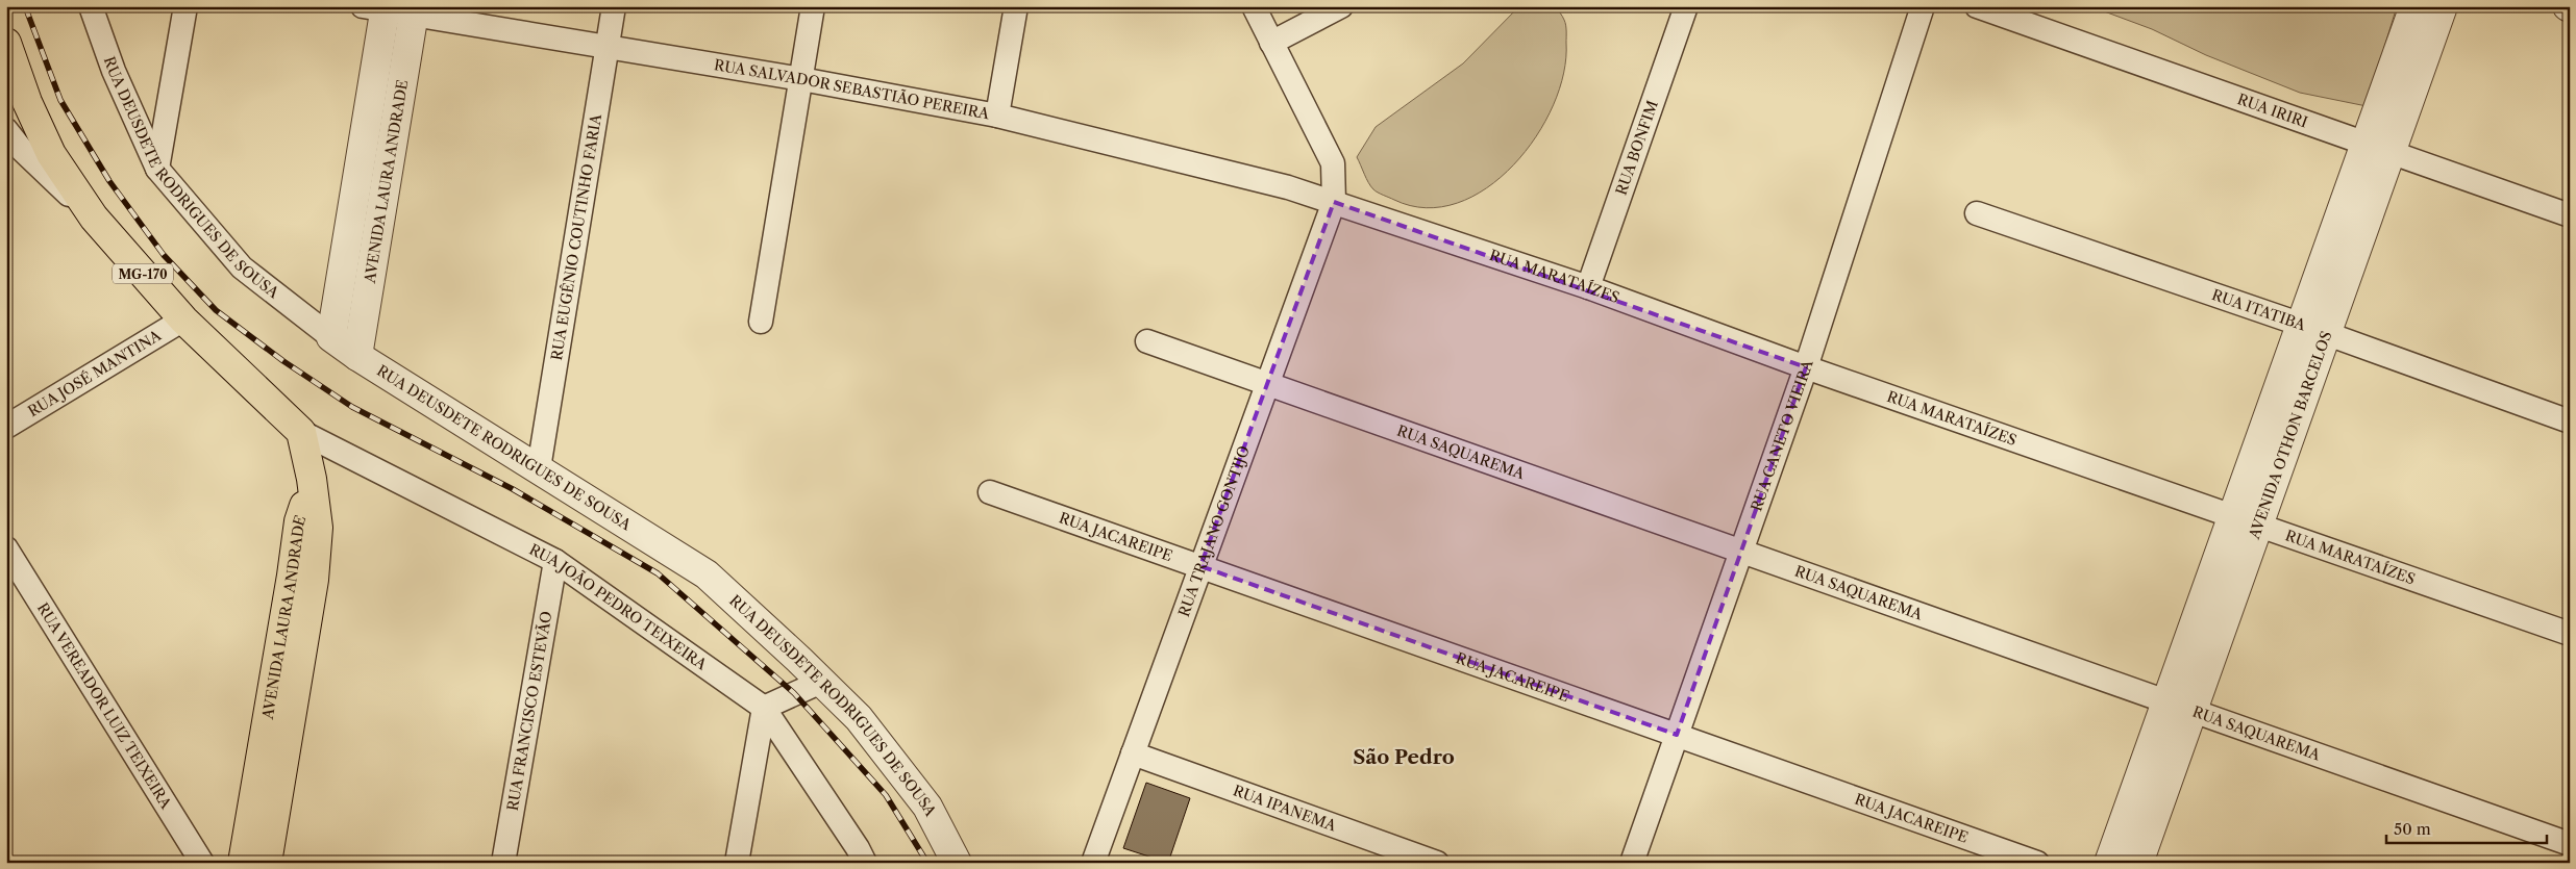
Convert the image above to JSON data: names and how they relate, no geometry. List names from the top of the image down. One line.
{"streets":{"main road":["AVENIDA LAURA ANDRADE","MG-170"],"street":["RUA SALVADOR SEBASTIÃO PEREIRA","RUA IRIRI","RUA BONFIM","RUA DEUSDETE RODRIGUES DE SOUSA","RUA EUGÊNIO COUTINHO FARIA","RUA MARATAÍZES","RUA ITATIBA","RUA JOSÉ MANTINA","AVENIDA OTHON BARCELOS","RUA CANETO VIEIRA","RUA SAQUAREMA","RUA TRAJANO GONTIJO","RUA JACAREIPE","RUA JOÃO PEDRO TEIXEIRA","RUA VEREADOR LUIZ TEIXEIRA","RUA FRANCISCO ESTEVÃO","RUA IPANEMA"]},"crossings":[["RUA SALVADOR SEBASTIÃO PEREIRA","AVENIDA LAURA ANDRADE"],["RUA SALVADOR SEBASTIÃO PEREIRA","RUA EUGÊNIO COUTINHO FARIA"],["RUA SALVADOR SEBASTIÃO PEREIRA","RUA MARATAÍZES"],["RUA SALVADOR SEBASTIÃO PEREIRA","RUA TRAJANO GONTIJO"],["RUA IRIRI","AVENIDA OTHON BARCELOS"],["RUA BONFIM","RUA MARATAÍZES"],["RUA DEUSDETE RODRIGUES DE SOUSA","AVENIDA LAURA ANDRADE"],["RUA DEUSDETE RODRIGUES DE SOUSA","RUA EUGÊNIO COUTINHO FARIA"],["MG-170","RUA JOSÉ MANTINA"],["MG-170","RUA JOÃO PEDRO TEIXEIRA"],["RUA MARATAÍZES","AVENIDA OTHON BARCELOS"],["RUA MARATAÍZES","RUA CANETO VIEIRA"],["RUA MARATAÍZES","RUA TRAJANO GONTIJO"],["RUA ITATIBA","AVENIDA OTHON BARCELOS"],["AVENIDA OTHON BARCELOS","RUA SAQUAREMA"],["RUA CANETO VIEIRA","RUA SAQUAREMA"],["RUA CANETO VIEIRA","RUA JACAREIPE"],["RUA SAQUAREMA","RUA TRAJANO GONTIJO"],["RUA TRAJANO GONTIJO","RUA JACAREIPE"],["RUA TRAJANO GONTIJO","RUA IPANEMA"],["RUA JOÃO PEDRO TEIXEIRA","RUA FRANCISCO ESTEVÃO"]],"districts":["São Pedro"],"scale_bar":"50 m"}
